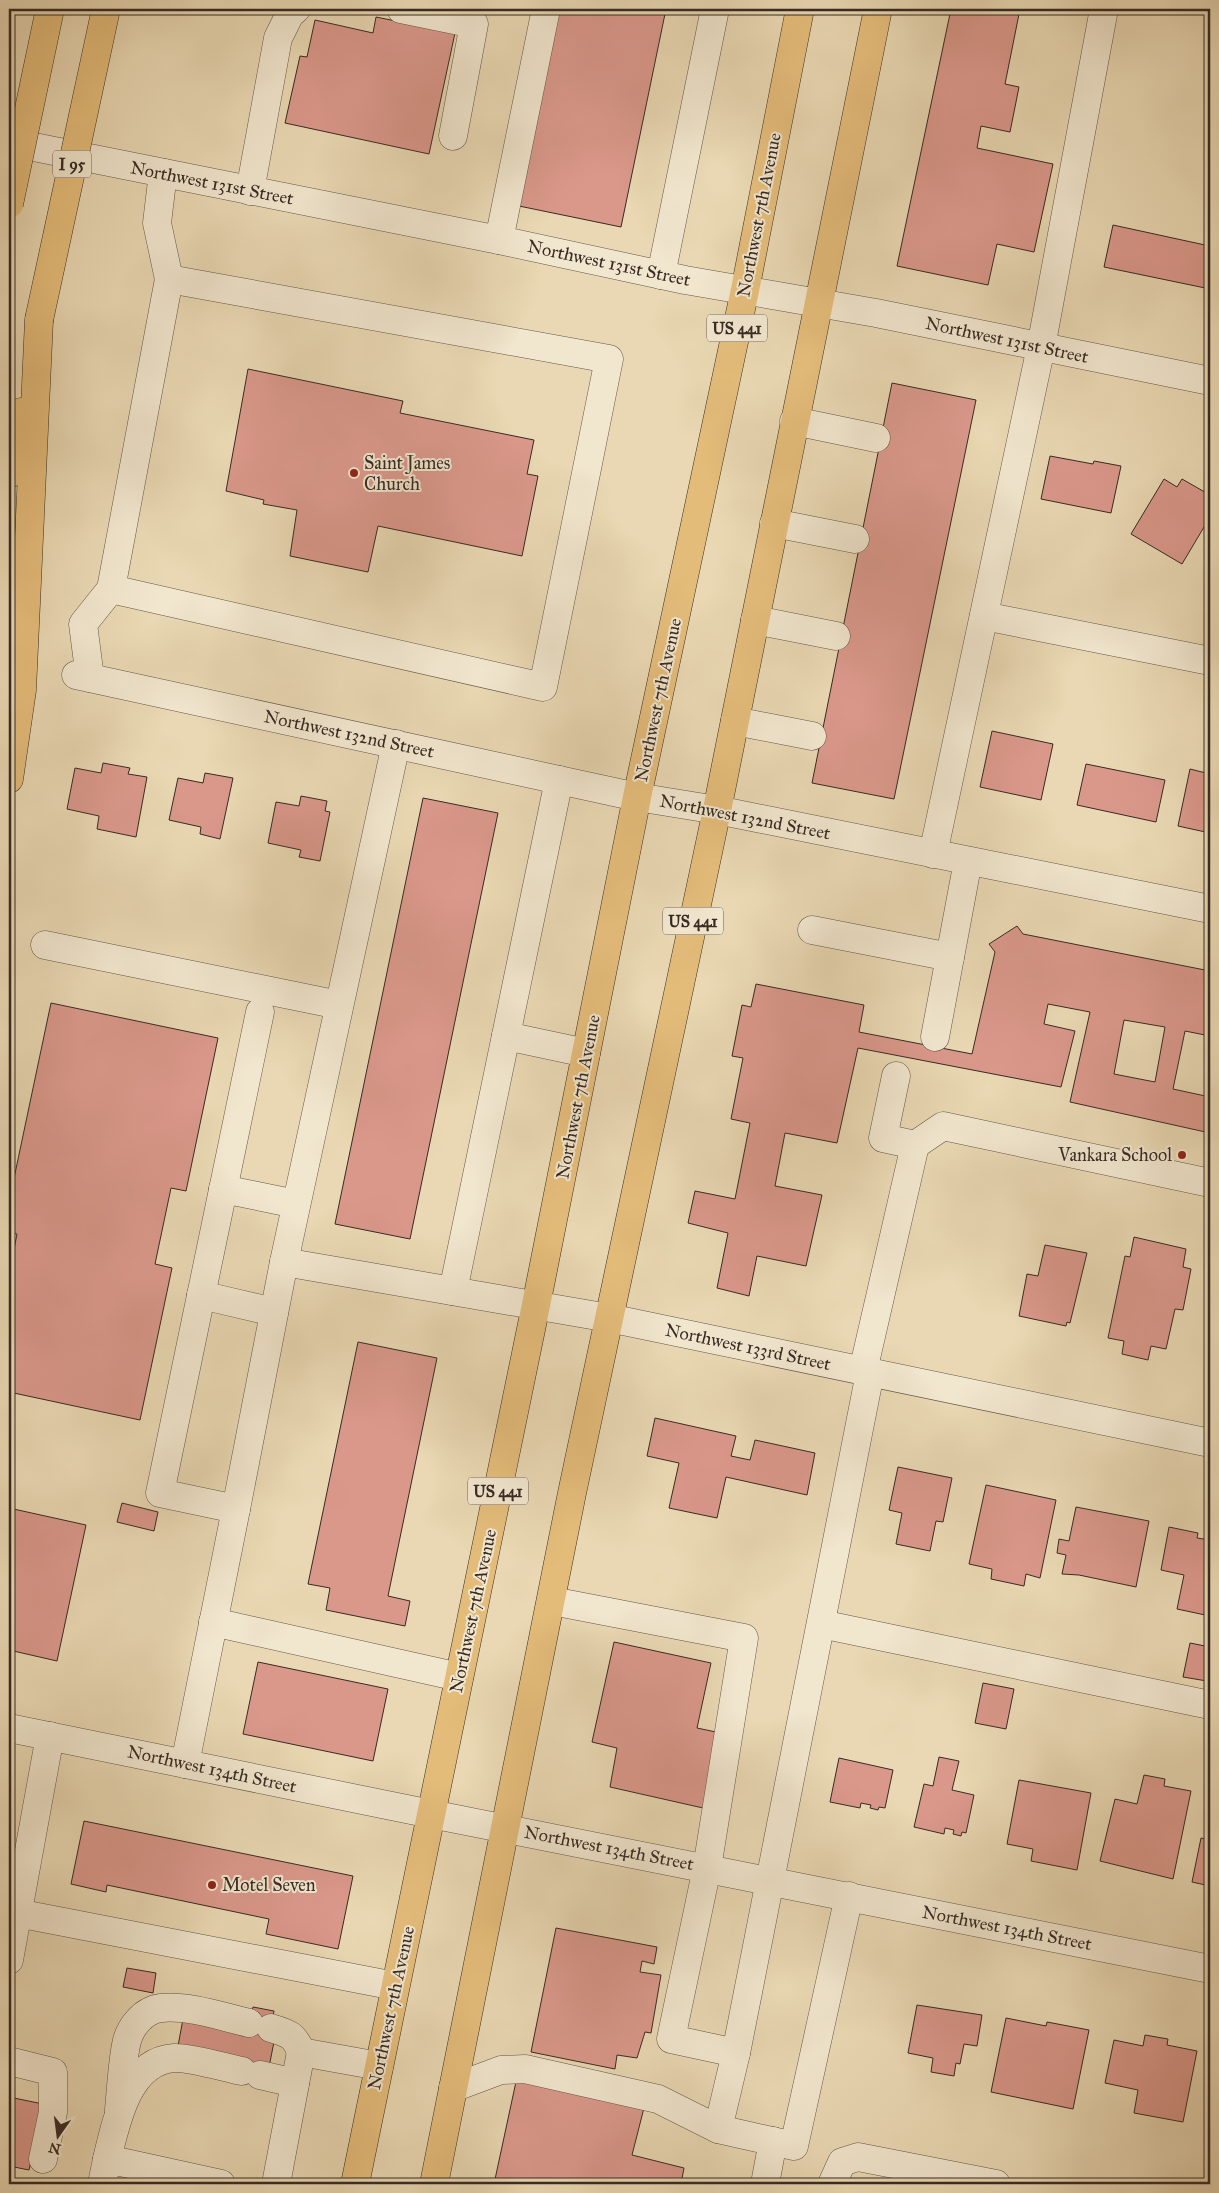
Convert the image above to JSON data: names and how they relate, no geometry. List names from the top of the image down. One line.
{"streets":{"main road":["I 95","Northwest 7th Avenue","US 441"],"street":["Northwest 131st Street","Northwest 132nd Street","Northwest 133rd Street","Northwest 134th Street"]},"crossings":[["Northwest 131st Street","Northwest 7th Avenue"],["Northwest 131st Street","US 441"],["Northwest 7th Avenue","Northwest 132nd Street"],["Northwest 7th Avenue","Northwest 133rd Street"],["Northwest 7th Avenue","Northwest 134th Street"],["US 441","Northwest 132nd Street"],["US 441","Northwest 133rd Street"],["US 441","Northwest 134th Street"]],"places":["Saint James Church","Vankara School","Motel Seven"],"north":"bottom"}
